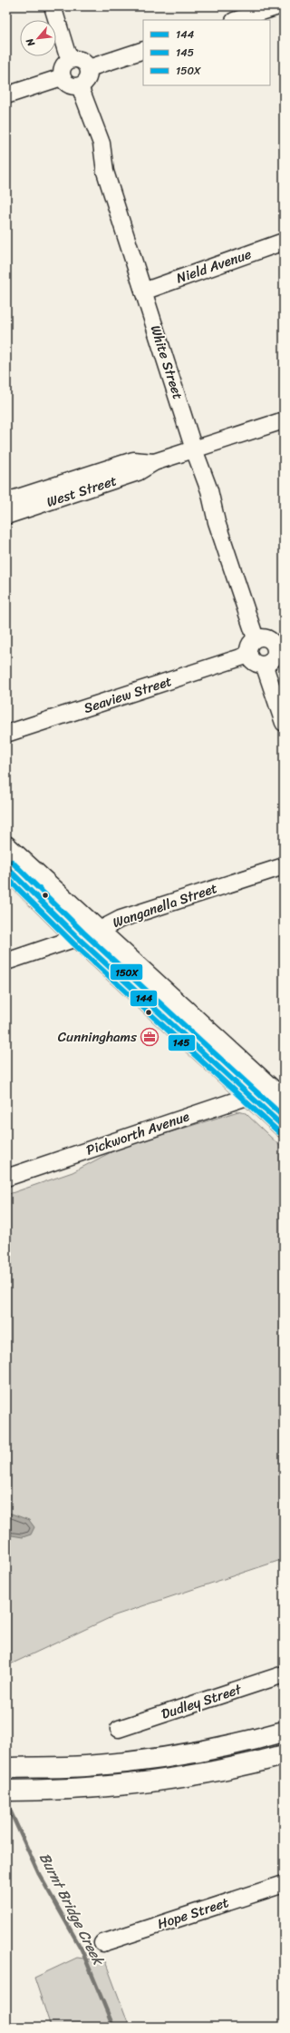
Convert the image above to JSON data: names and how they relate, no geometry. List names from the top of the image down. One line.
{"streets":{"street":["Nield Avenue","White Street","West Street","Seaview Street","Wanganella Street","Pickworth Avenue","Dudley Street","Hope Street"]},"crossings":[["Nield Avenue","White Street"],["White Street","West Street"],["White Street","Seaview Street"]],"water":["Burnt Bridge Creek"],"places":{"office":["Cunninghams"]},"lines":["transit line 150X","transit line 144","transit line 145"],"legend":["144","145","150X"],"north":"bottom left"}
